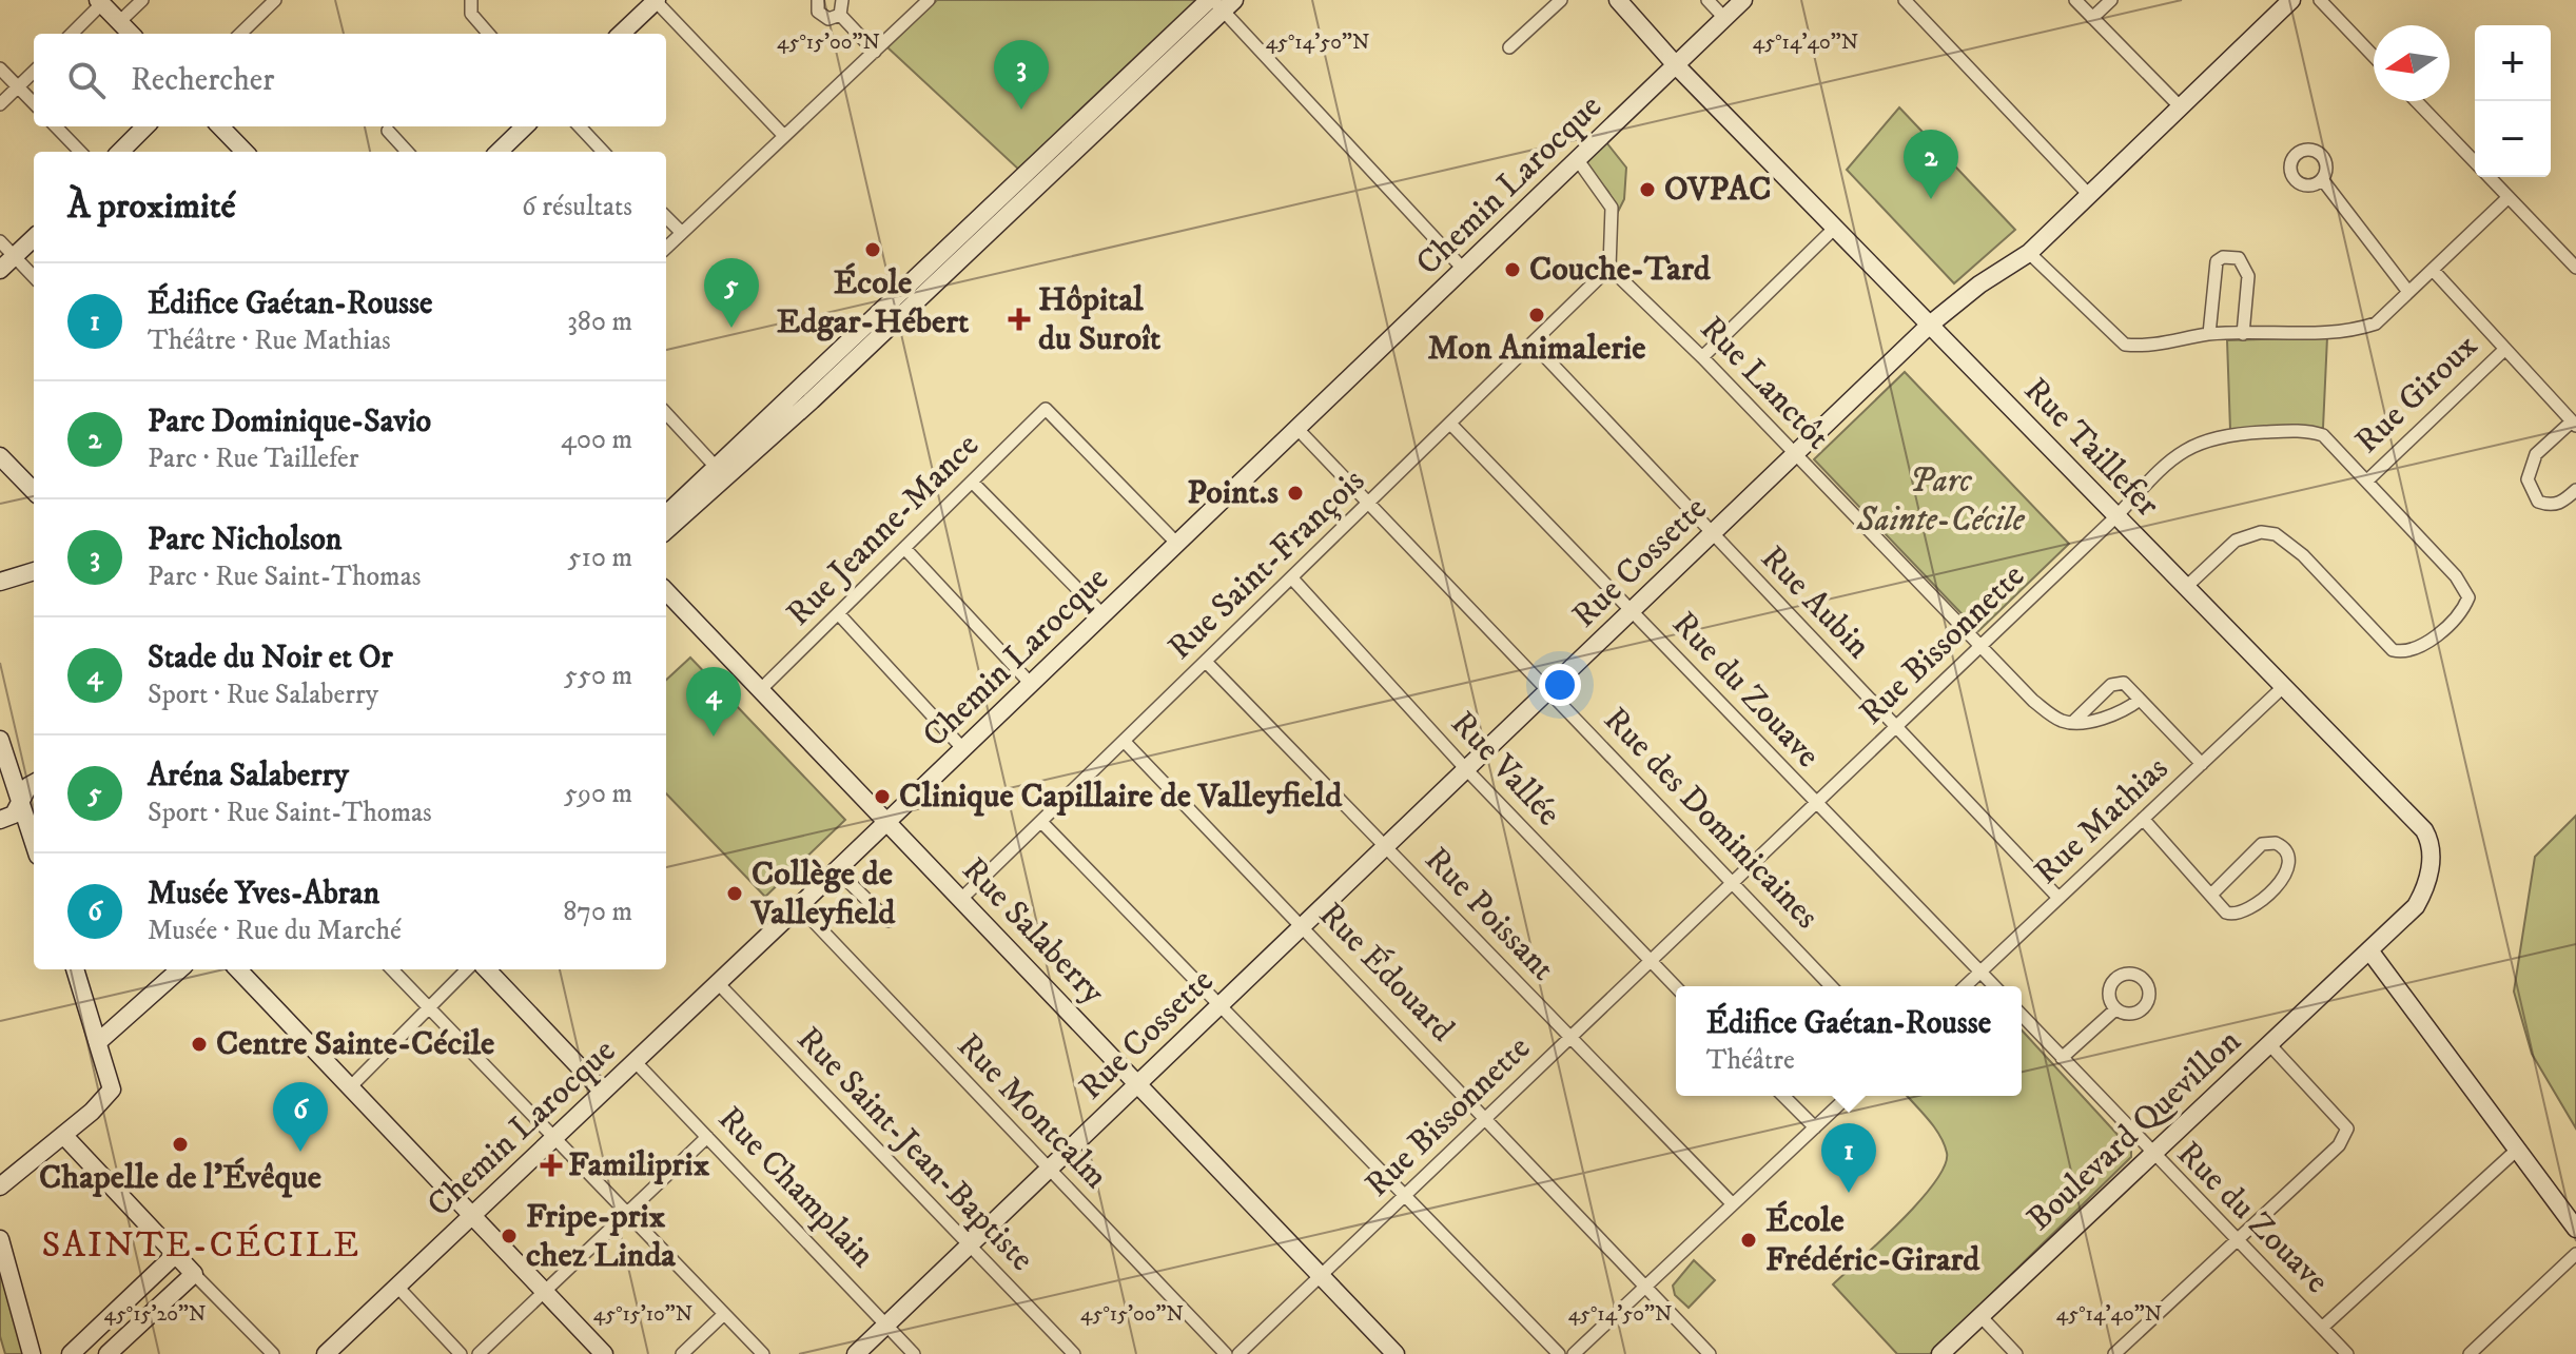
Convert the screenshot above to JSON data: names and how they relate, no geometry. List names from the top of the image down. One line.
{"streets":{"street":["Chemin Larocque","Rue Lanctôt","Rue Giroux","Rue Taillefer","Rue Jeanne-Mance","Rue Cossette","Rue Saint-François","Rue Aubin","Rue Bissonnette","Rue du Zouave","Rue Vallée","Rue des Dominicaines","Rue Mathias","Rue Poissant","Rue Salaberry","Rue Édouard","Rue Montcalm","Boulevard Quevillon","Rue Saint-Jean-Baptiste","Rue Champlain"]},"crossings":[["Chemin Larocque","Rue Taillefer"],["Chemin Larocque","Rue Jeanne-Mance"],["Chemin Larocque","Rue des Dominicaines"],["Chemin Larocque","Rue Salaberry"],["Chemin Larocque","Rue Montcalm"],["Chemin Larocque","Rue Saint-Jean-Baptiste"],["Chemin Larocque","Rue Champlain"],["Rue Lanctôt","Rue Cossette"],["Rue Lanctôt","Rue Saint-François"],["Rue Lanctôt","Rue Bissonnette"],["Rue Giroux","Rue Bissonnette"],["Rue Taillefer","Rue Cossette"],["Rue Taillefer","Rue Bissonnette"],["Rue Taillefer","Rue Mathias"],["Rue Taillefer","Boulevard Quevillon"],["Rue Jeanne-Mance","Rue Salaberry"],["Rue Cossette","Rue Aubin"],["Rue Cossette","Rue du Zouave"],["Rue Cossette","Rue Vallée"],["Rue Cossette","Rue des Dominicaines"],["Rue Cossette","Rue Poissant"],["Rue Cossette","Rue Salaberry"],["Rue Cossette","Rue Édouard"],["Rue Cossette","Rue Montcalm"],["Rue Cossette","Rue Saint-Jean-Baptiste"],["Rue Cossette","Rue Champlain"],["Rue Saint-François","Rue Aubin"],["Rue Saint-François","Rue du Zouave"],["Rue Saint-François","Rue Vallée"],["Rue Saint-François","Rue des Dominicaines"],["Rue Saint-François","Rue Poissant"],["Rue Saint-François","Rue Salaberry"],["Rue Saint-François","Rue Édouard"],["Rue Aubin","Rue Bissonnette"],["Rue Aubin","Rue Mathias"],["Rue Bissonnette","Rue du Zouave"],["Rue Bissonnette","Rue Vallée"],["Rue Bissonnette","Rue des Dominicaines"],["Rue Bissonnette","Rue Poissant"],["Rue Bissonnette","Rue Salaberry"],["Rue Bissonnette","Rue Édouard"],["Rue du Zouave","Rue Mathias"],["Rue du Zouave","Boulevard Quevillon"]],"districts":["SAINTE-CÉCILE"],"parks":["Parc Sainte-Cécile"],"places":{"other":["OVPAC","École Edgar-Hébert","Couche-Tard","Mon Animalerie","Point.s","Clinique Capillaire de Valleyfield","Collège de Valleyfield","Centre Sainte-Cécile","Chapelle de l'Évêque","Fripe-prix chez Linda","École Frédéric-Girard"],"health":["Hôpital du Suroît","Familiprix"]},"north":"left","page":{"map_buttons":["+","−"],"search":"Rechercher","pins":["3","2","5","4","6","1"],"heading":["À proximité","6 résultats"],"list":[{"mark":"1","name":"Édifice Gaétan-Rousse","note":"Théâtre · Rue Mathias","value":"380 m"},{"mark":"2","name":"Parc Dominique-Savio","note":"Parc · Rue Taillefer","value":"400 m"},{"mark":"3","name":"Parc Nicholson","note":"Parc · Rue Saint-Thomas","value":"510 m"},{"mark":"4","name":"Stade du Noir et Or","note":"Sport · Rue Salaberry","value":"550 m"},{"mark":"5","name":"Aréna Salaberry","note":"Sport · Rue Saint-Thomas","value":"590 m"},{"mark":"6","name":"Musée Yves-Abran","note":"Musée · Rue du Marché","value":"870 m"}],"popup":["Édifice Gaétan-Rousse","Théâtre"]},"coordinates":["45°15'00\"N","45°14'50\"N","45°14'40\"N","45°15'20\"N","45°15'10\"N"]}
